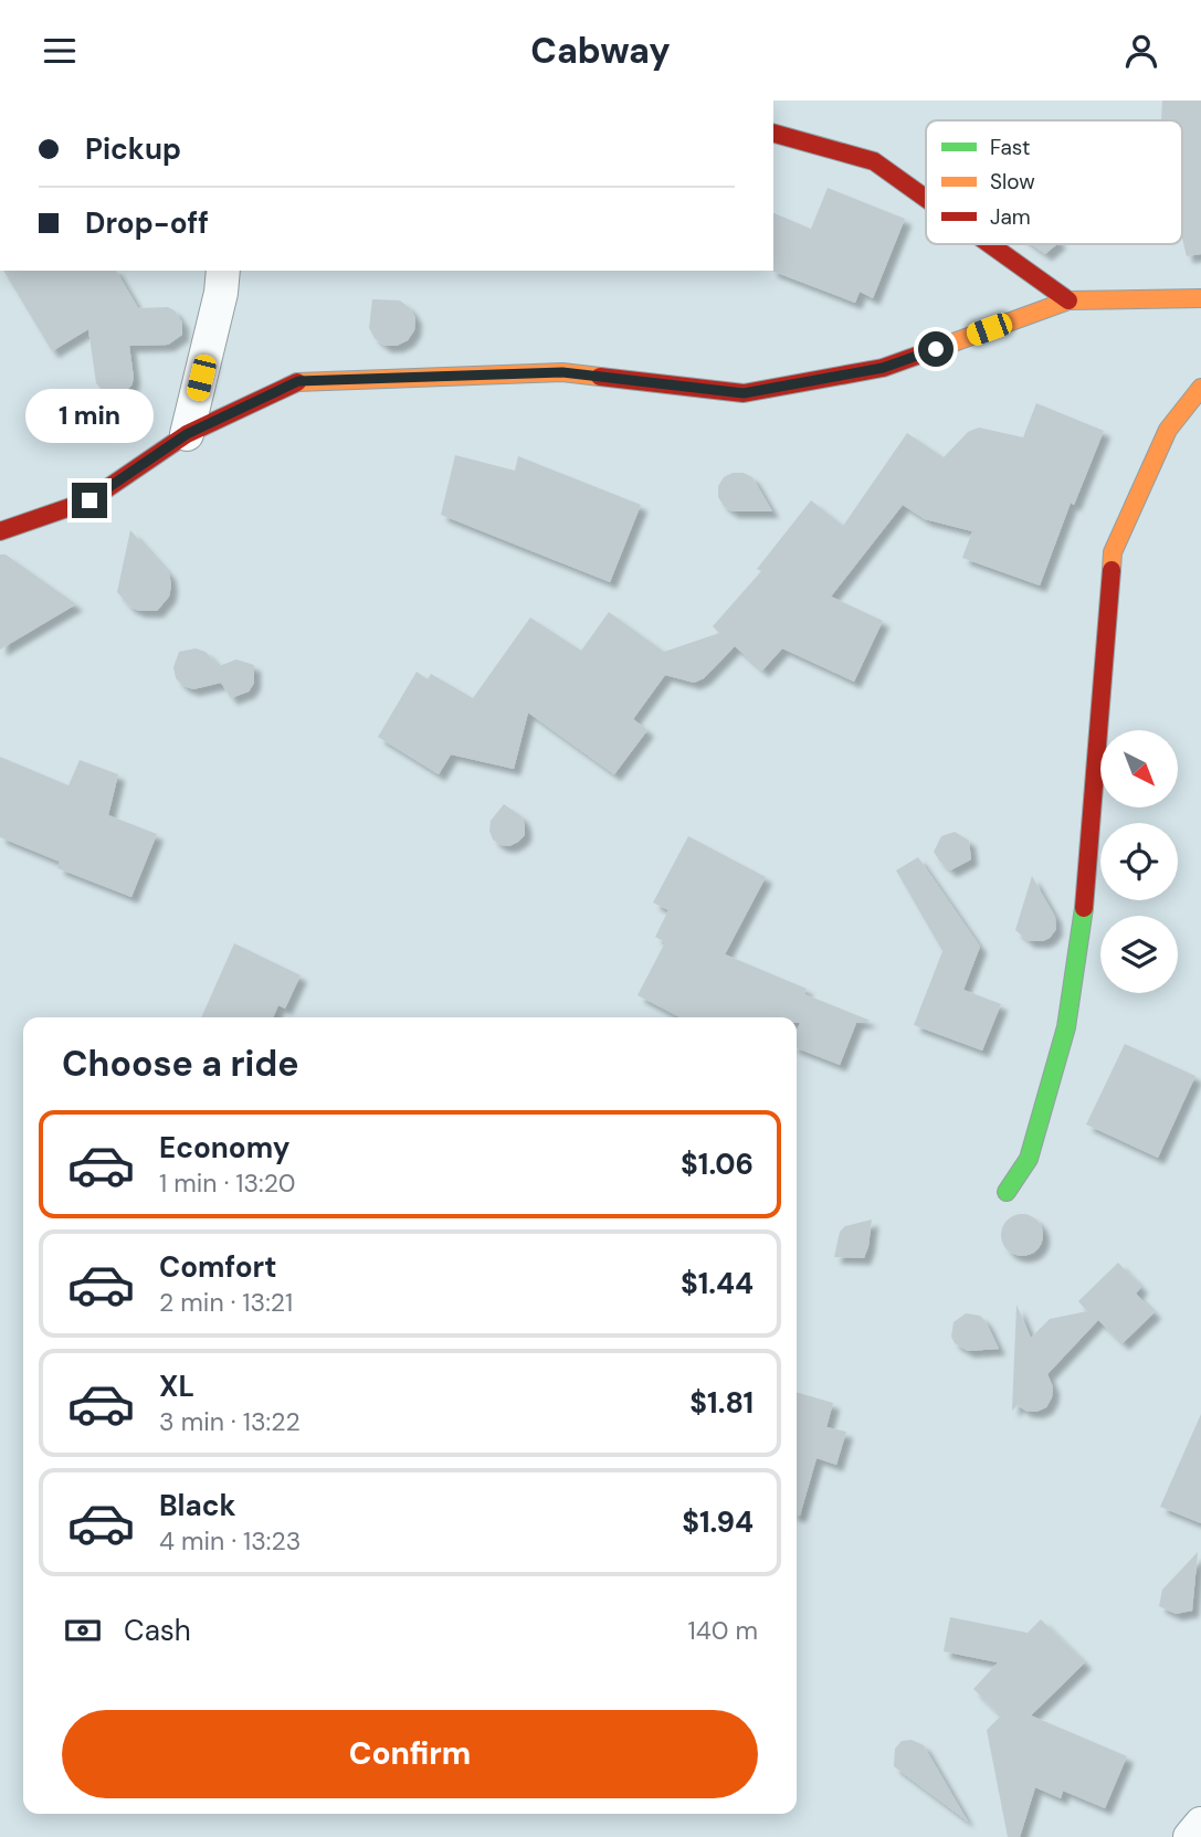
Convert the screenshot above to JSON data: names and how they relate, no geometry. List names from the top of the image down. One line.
{"legend":["Fast","Slow","Jam"],"north":"bottom right","page":{"header":"Cabway","banner":["Pickup","Drop-off"],"bubble":"1 min","heading":"Choose a ride","list":[{"name":"Economy","note":"1 min · 13:20","value":"$1.06"},{"name":"Comfort","note":"2 min · 13:21","value":"$1.44"},{"name":"XL","note":"3 min · 13:22","value":"$1.81"},{"name":"Black","note":"4 min · 13:23","value":"$1.94"}],"pay":["Cash","140 m"],"buttons":"Confirm"}}
